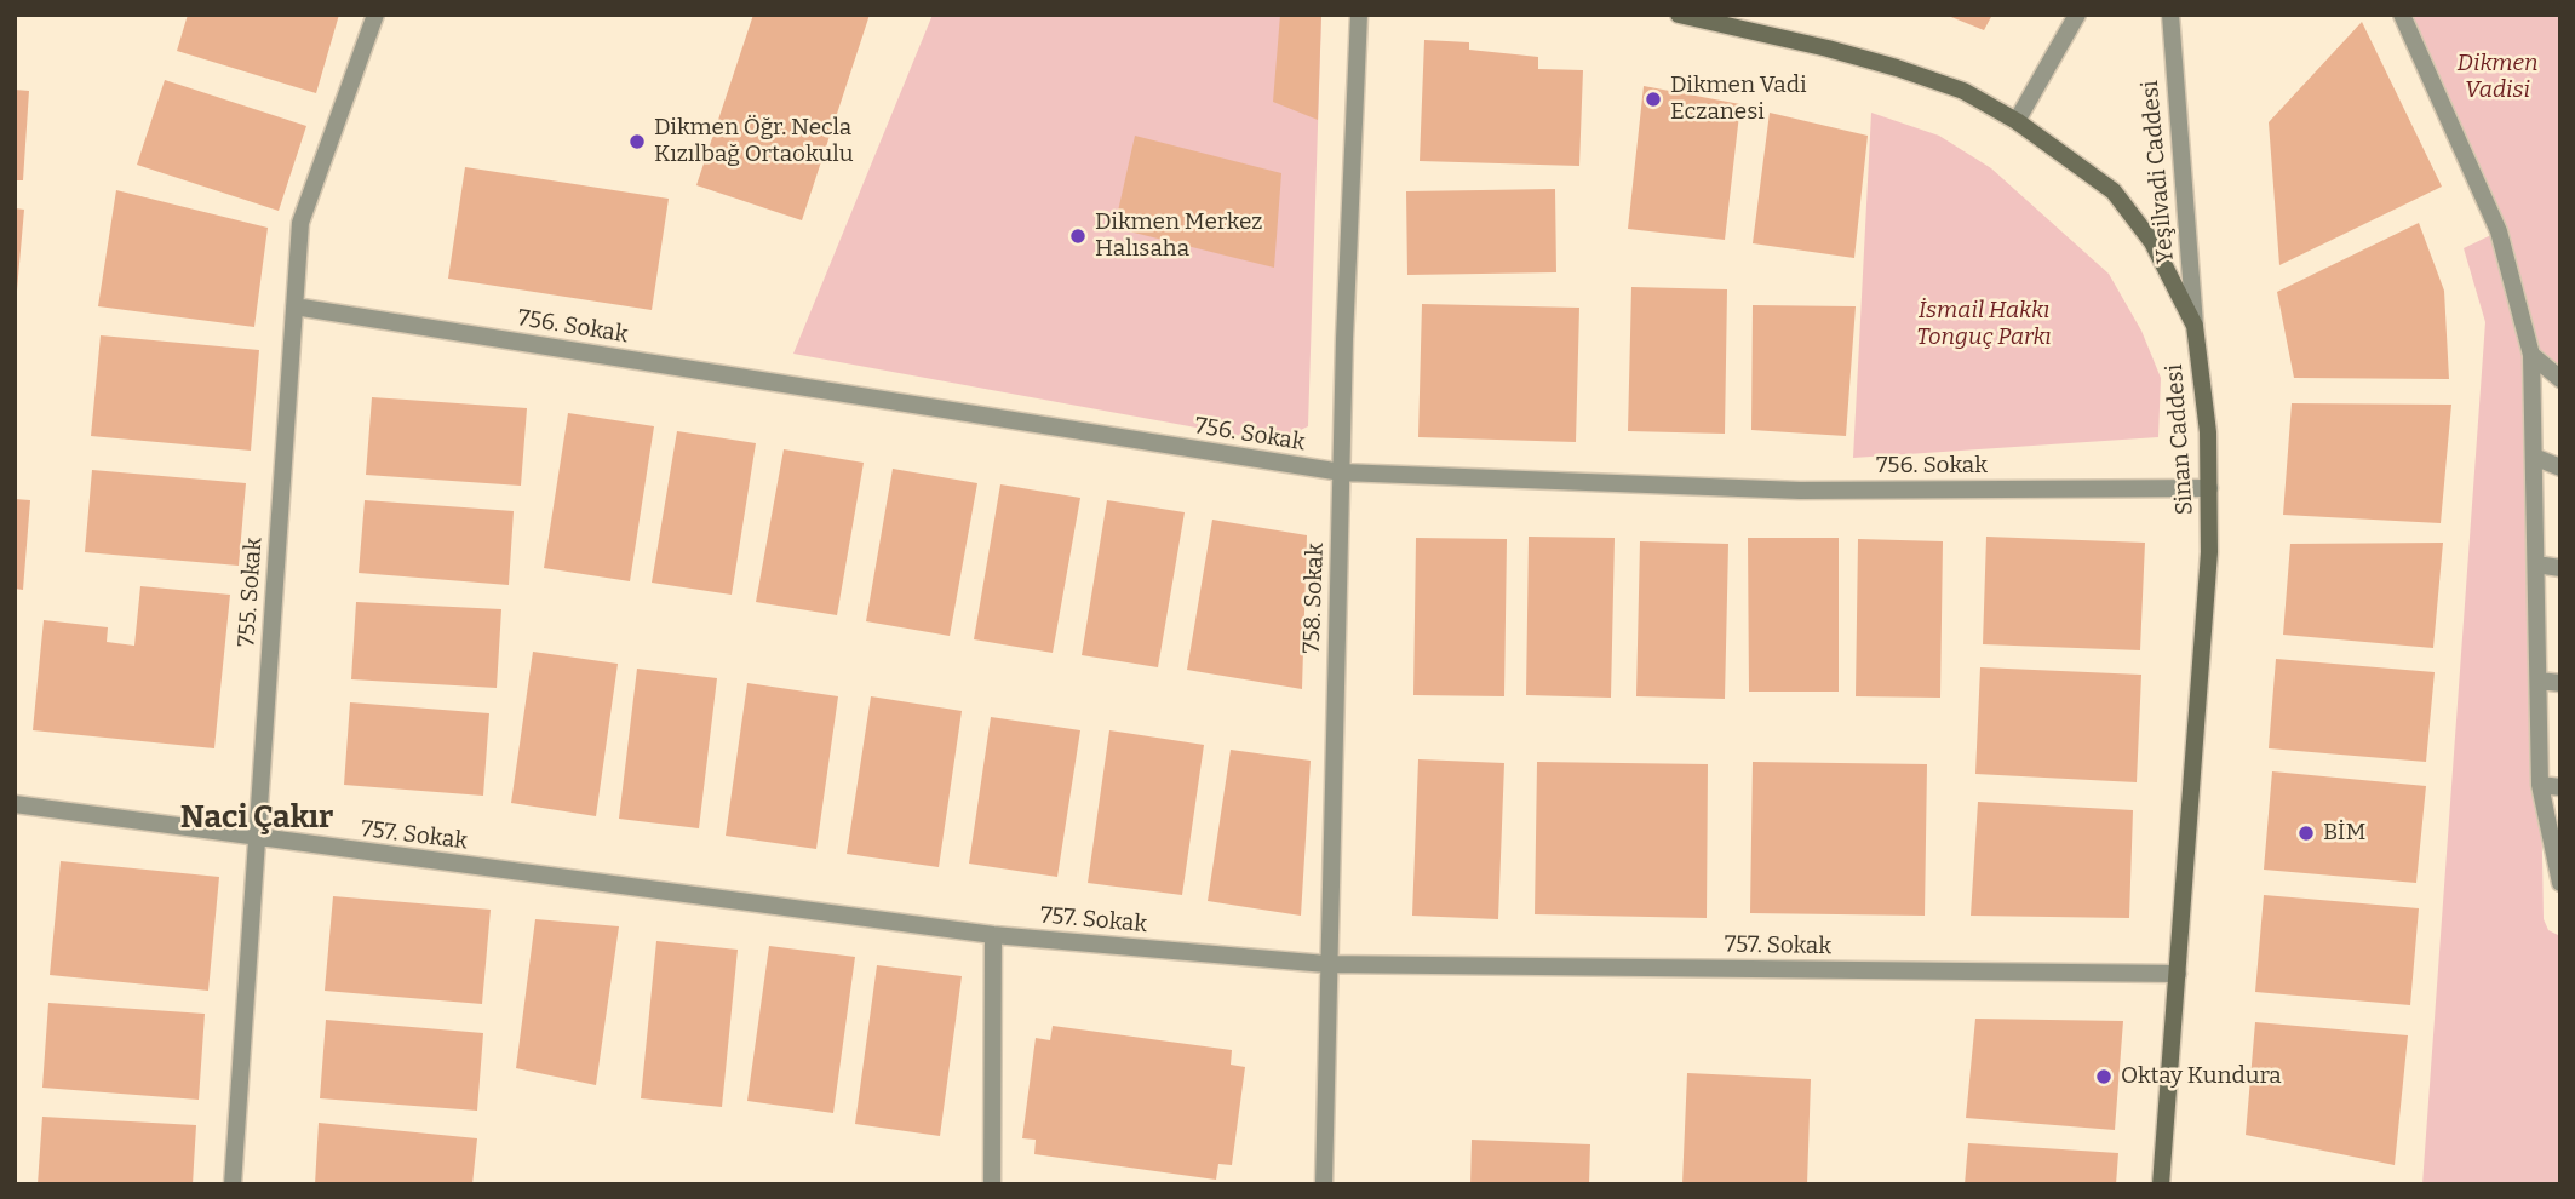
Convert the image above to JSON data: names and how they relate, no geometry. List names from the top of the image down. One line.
{"streets":{"main road":["Sinan Caddesi"],"street":["Yeşilvadi Caddesi","756. Sokak","755. Sokak","758. Sokak","757. Sokak"]},"crossings":[["Yeşilvadi Caddesi","Sinan Caddesi"],["756. Sokak","Sinan Caddesi"],["756. Sokak","755. Sokak"],["756. Sokak","758. Sokak"],["Sinan Caddesi","757. Sokak"],["755. Sokak","757. Sokak"],["758. Sokak","757. Sokak"]],"districts":["Naci Çakır"],"parks":["Dikmen Vadisi","İsmail Hakkı Tonguç Parkı"],"places":["Dikmen Vadi Eczanesi","Dikmen Öğr. Necla Kızılbağ Ortaokulu","Dikmen Merkez Halısaha","BİM","Oktay Kundura"]}
